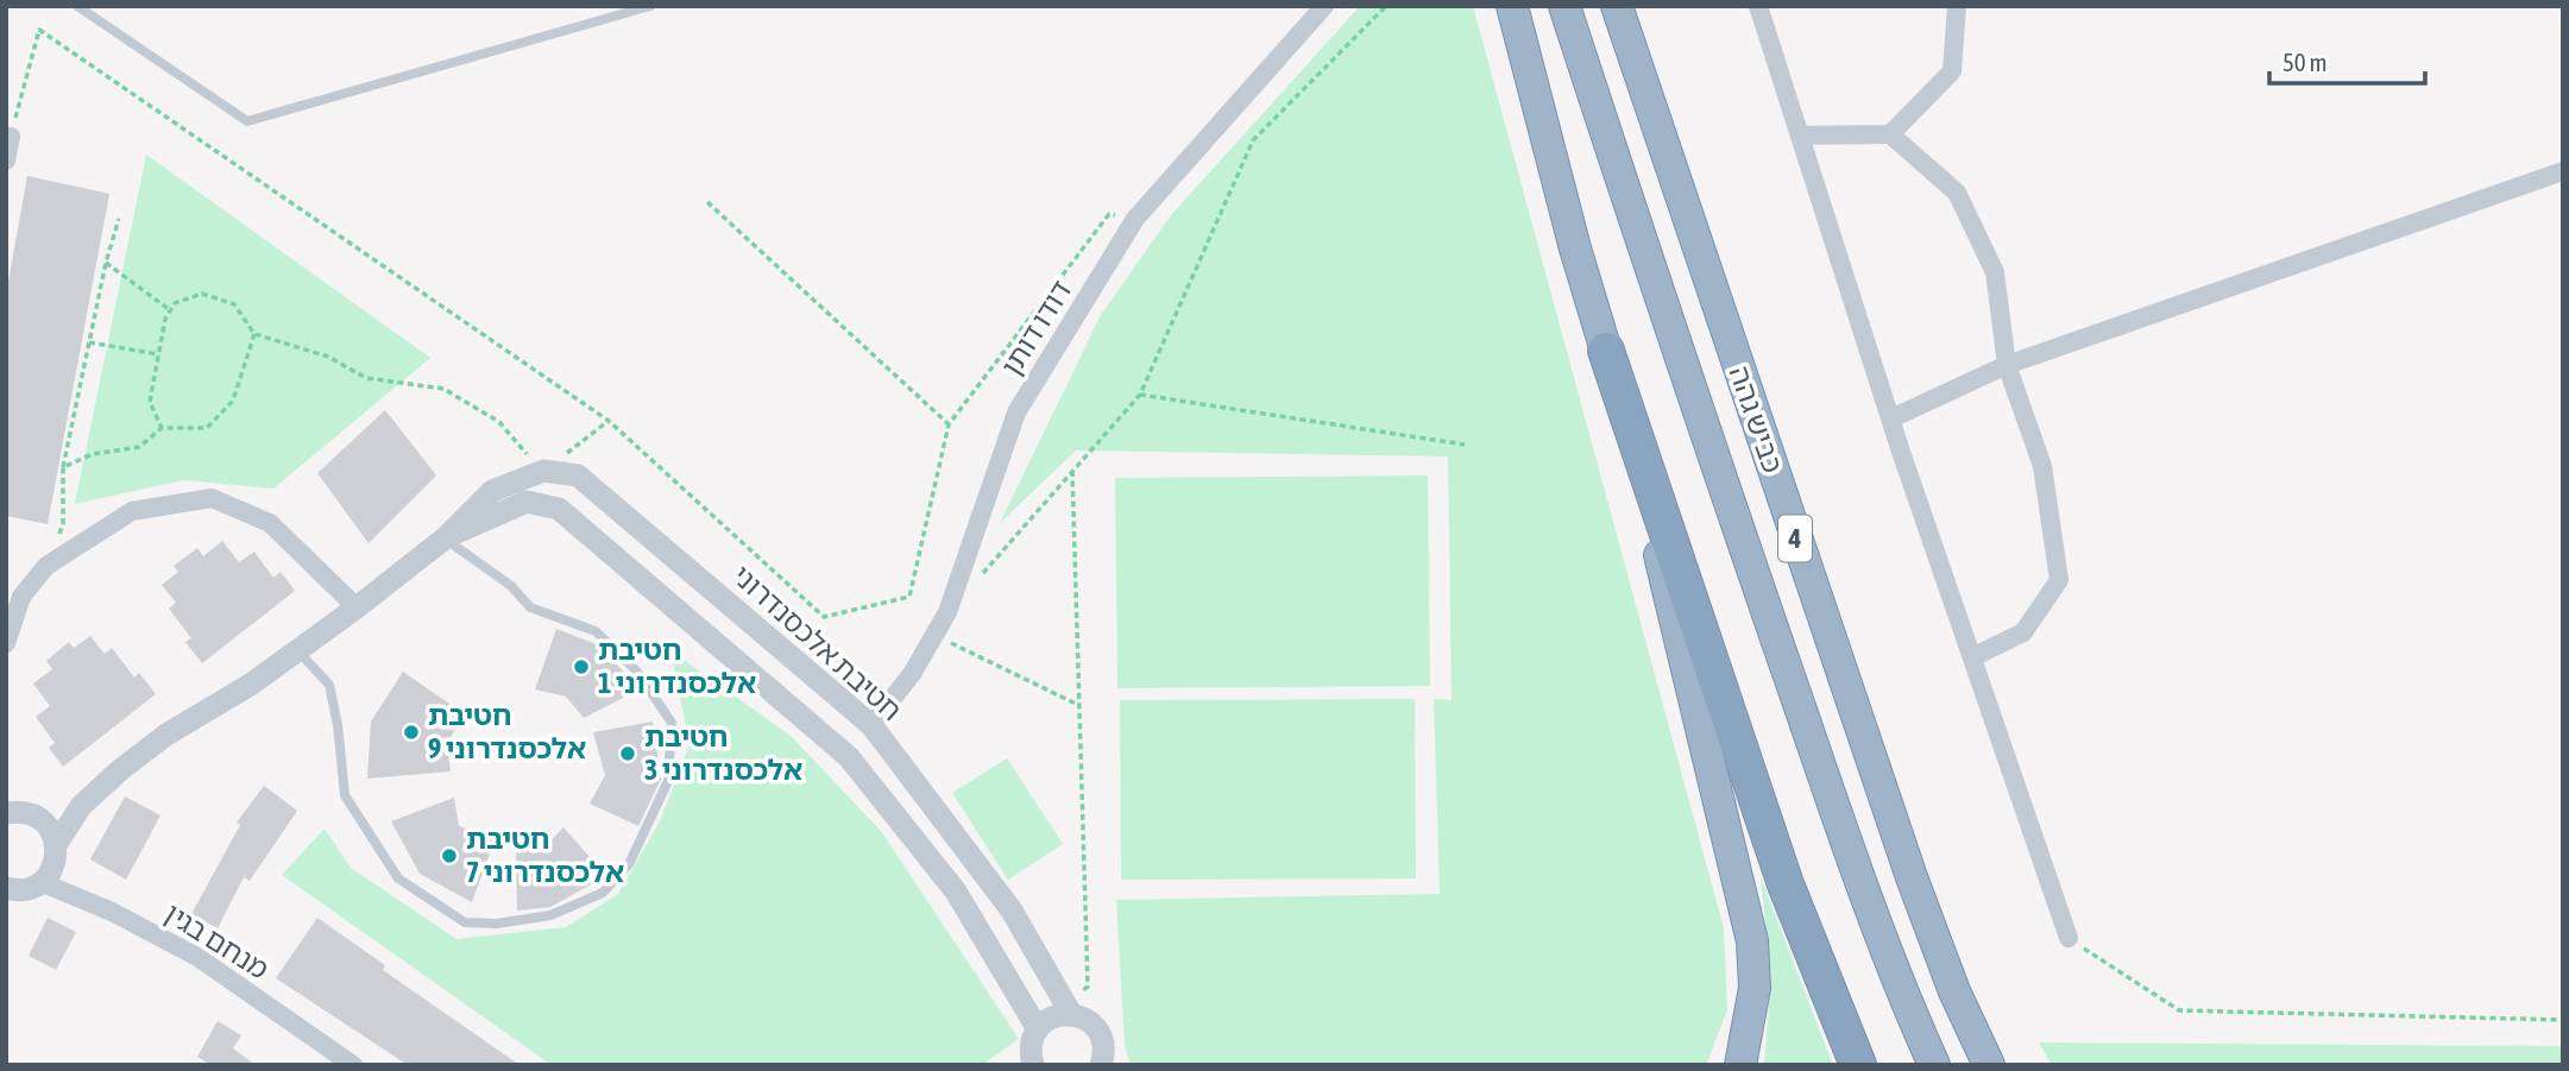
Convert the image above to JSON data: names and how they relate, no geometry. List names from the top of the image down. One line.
{"streets":{"highway":["כביש גהה","4"],"street":["דודו דותן","חטיבת אלכסנדרוני","מנחם בגין"]},"crossings":[["דודו דותן","חטיבת אלכסנדרוני"]],"places":["חטיבת אלכסנדרוני 1","חטיבת אלכסנדרוני 9","חטיבת אלכסנדרוני 3","חטיבת אלכסנדרוני 7"],"scale_bar":"50 m"}
